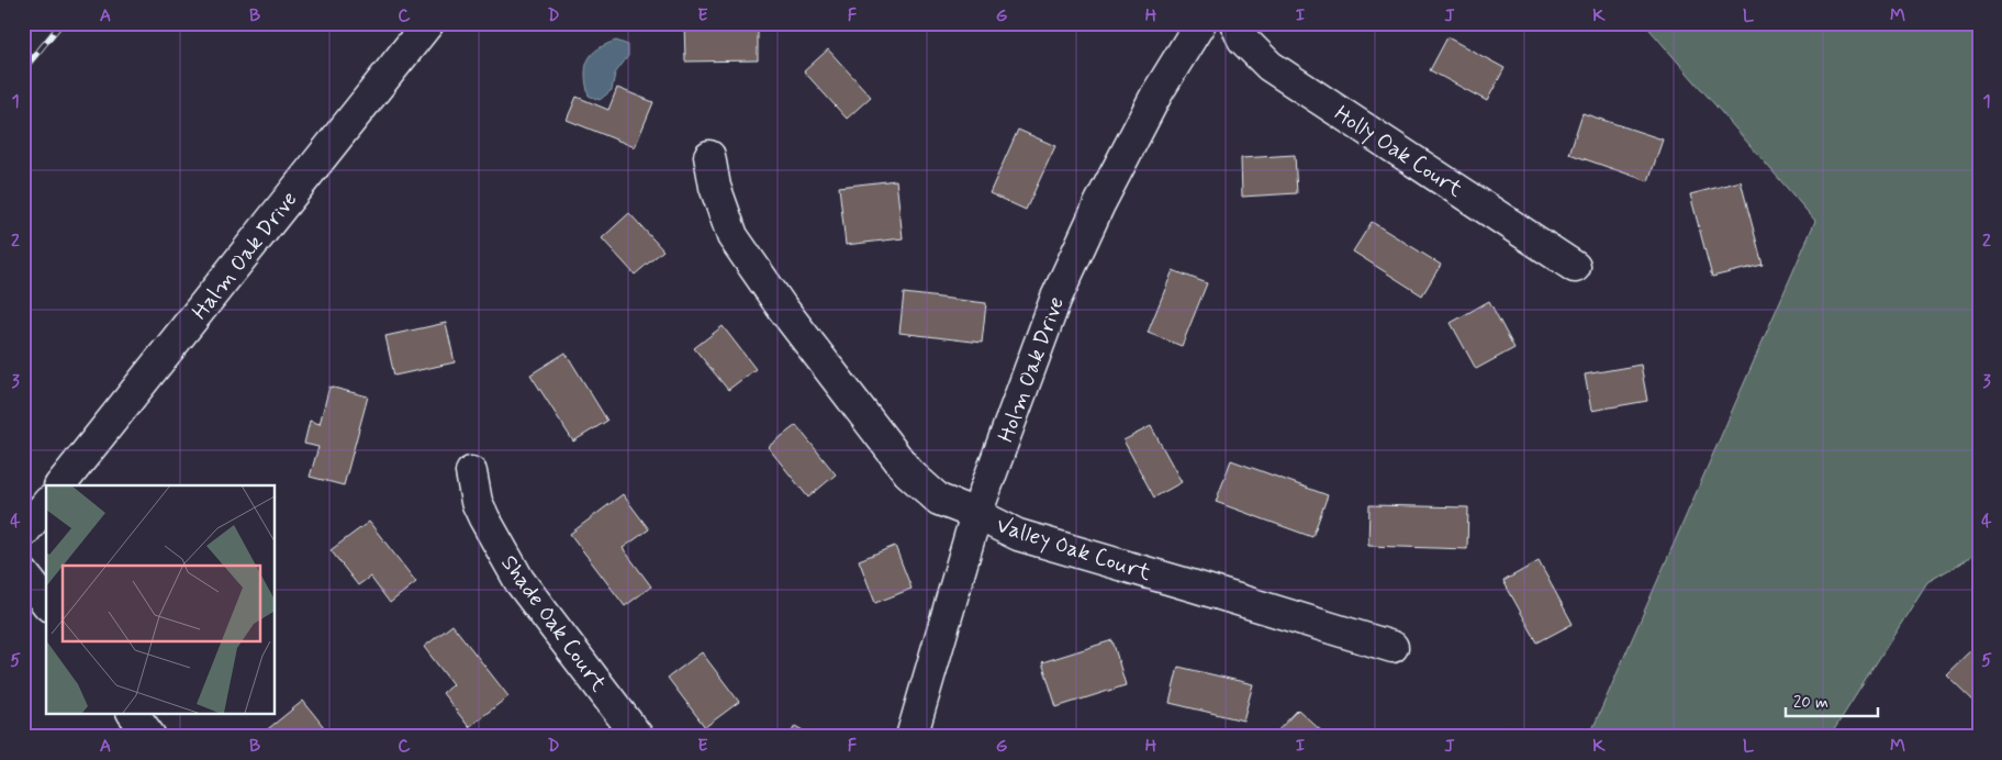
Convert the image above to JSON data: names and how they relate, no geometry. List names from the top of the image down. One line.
{"streets":{"street":["Holly Oak Court","Halm Oak Drive","Holm Oak Drive","Valley Oak Court","Shade Oak Court"]},"crossings":[["Holm Oak Drive","Valley Oak Court"]],"scale_bar":"20 m","grid":{"columns":["A","B","C","D","E","F","G","H","I","J","K","L","M"],"rows":["1","2","3","4","5"]}}
